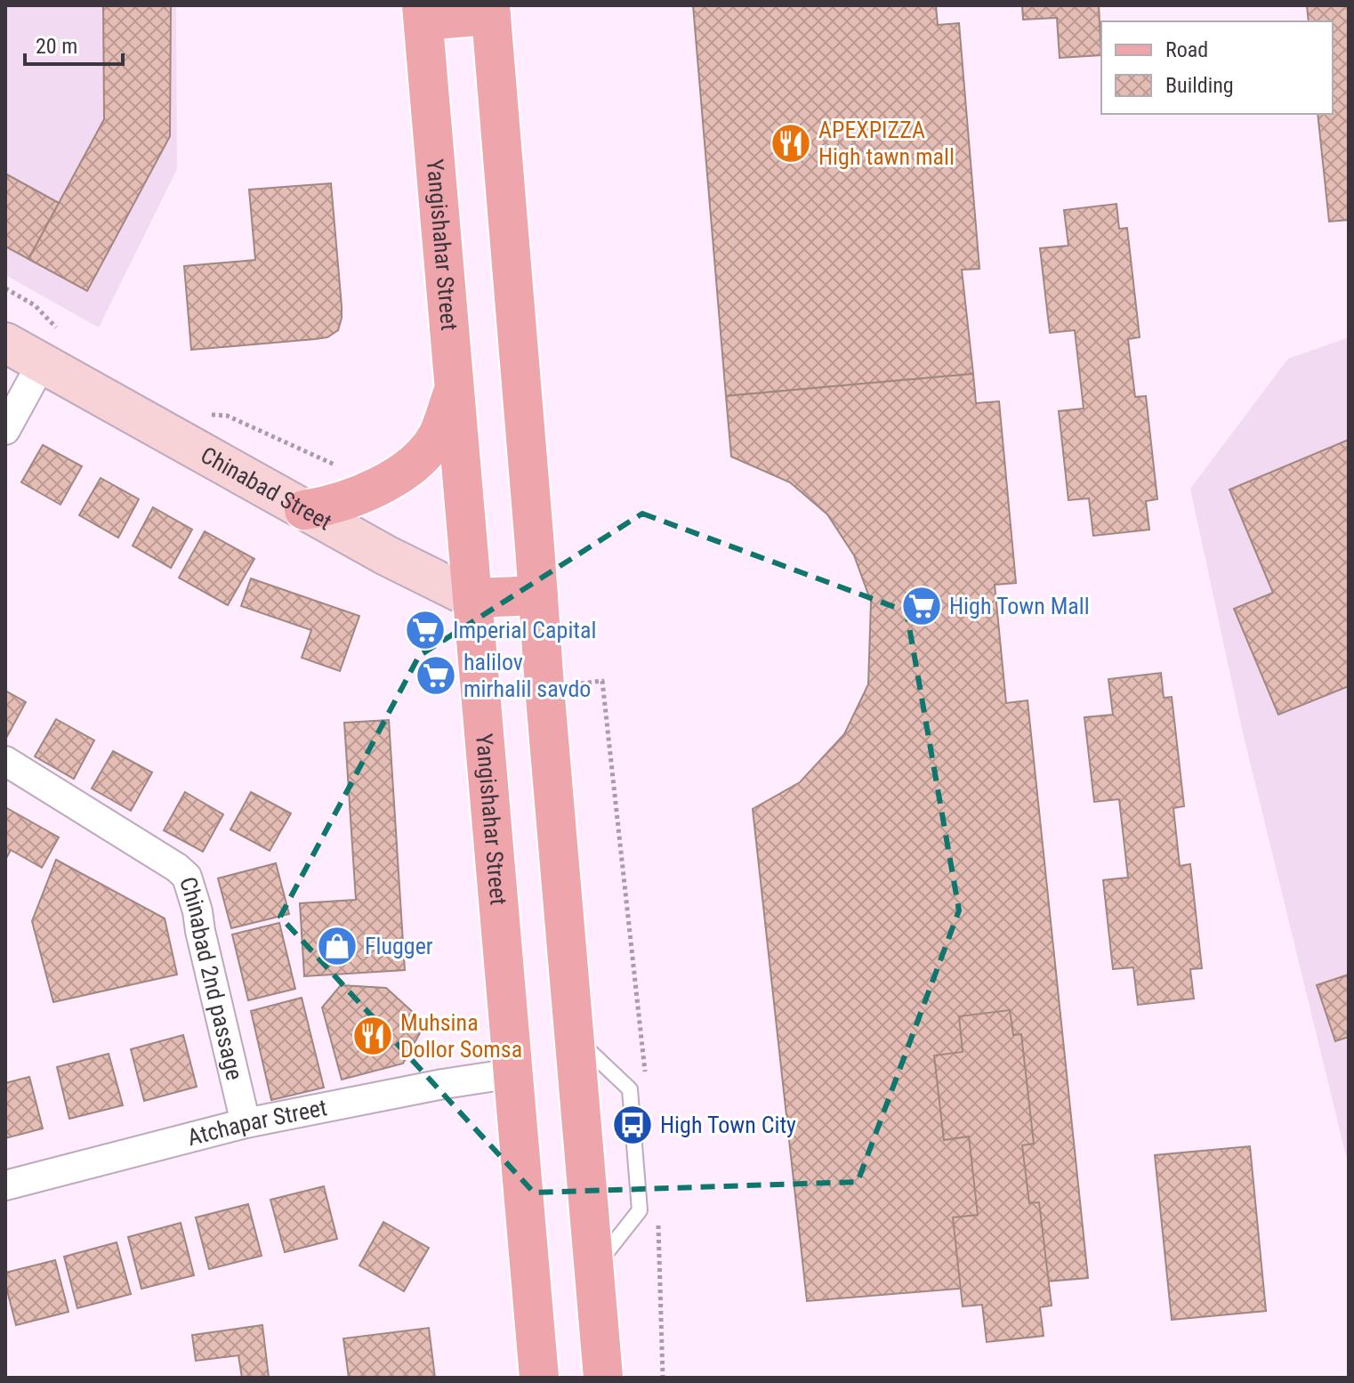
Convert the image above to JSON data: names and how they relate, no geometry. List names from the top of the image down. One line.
{"streets":{"main road":["Yangishahar Street","Chinabad Street"],"street":["Chinabad 2nd passage","Atchapar Street"]},"crossings":[["Yangishahar Street","Chinabad Street"],["Yangishahar Street","Atchapar Street"],["Chinabad 2nd passage","Atchapar Street"]],"places":{"restaurant":["APEXPIZZA High tawn mall","Muhsina Dollor Somsa"],"supermarket":["High Town Mall","Imperial Capital","halilov mirhalil savdo"],"shop":["Flugger"],"bus stop":["High Town City"]},"legend":["Road","Building"],"scale_bar":"20 m"}
